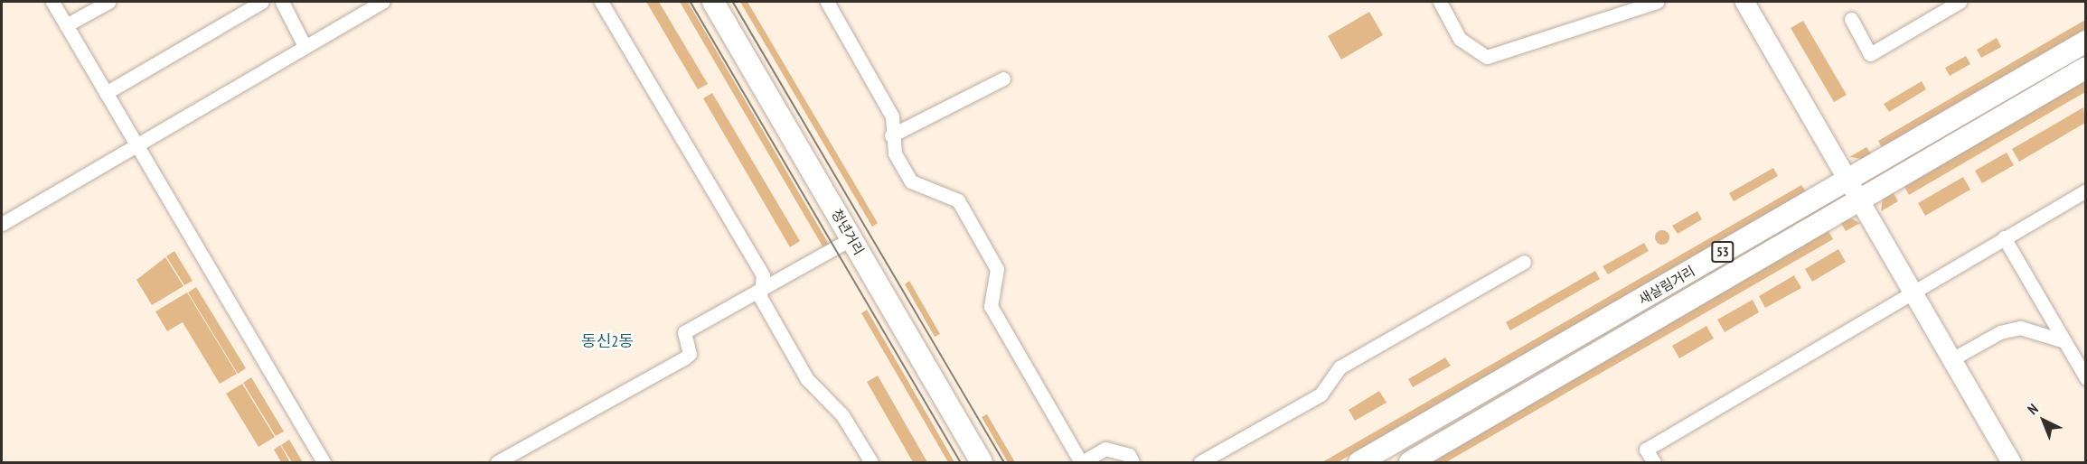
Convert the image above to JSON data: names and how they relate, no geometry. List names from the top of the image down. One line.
{"streets":{"main road":["청년거리","53","새살림거리"]},"districts":["동신2동"],"north":"top left"}
